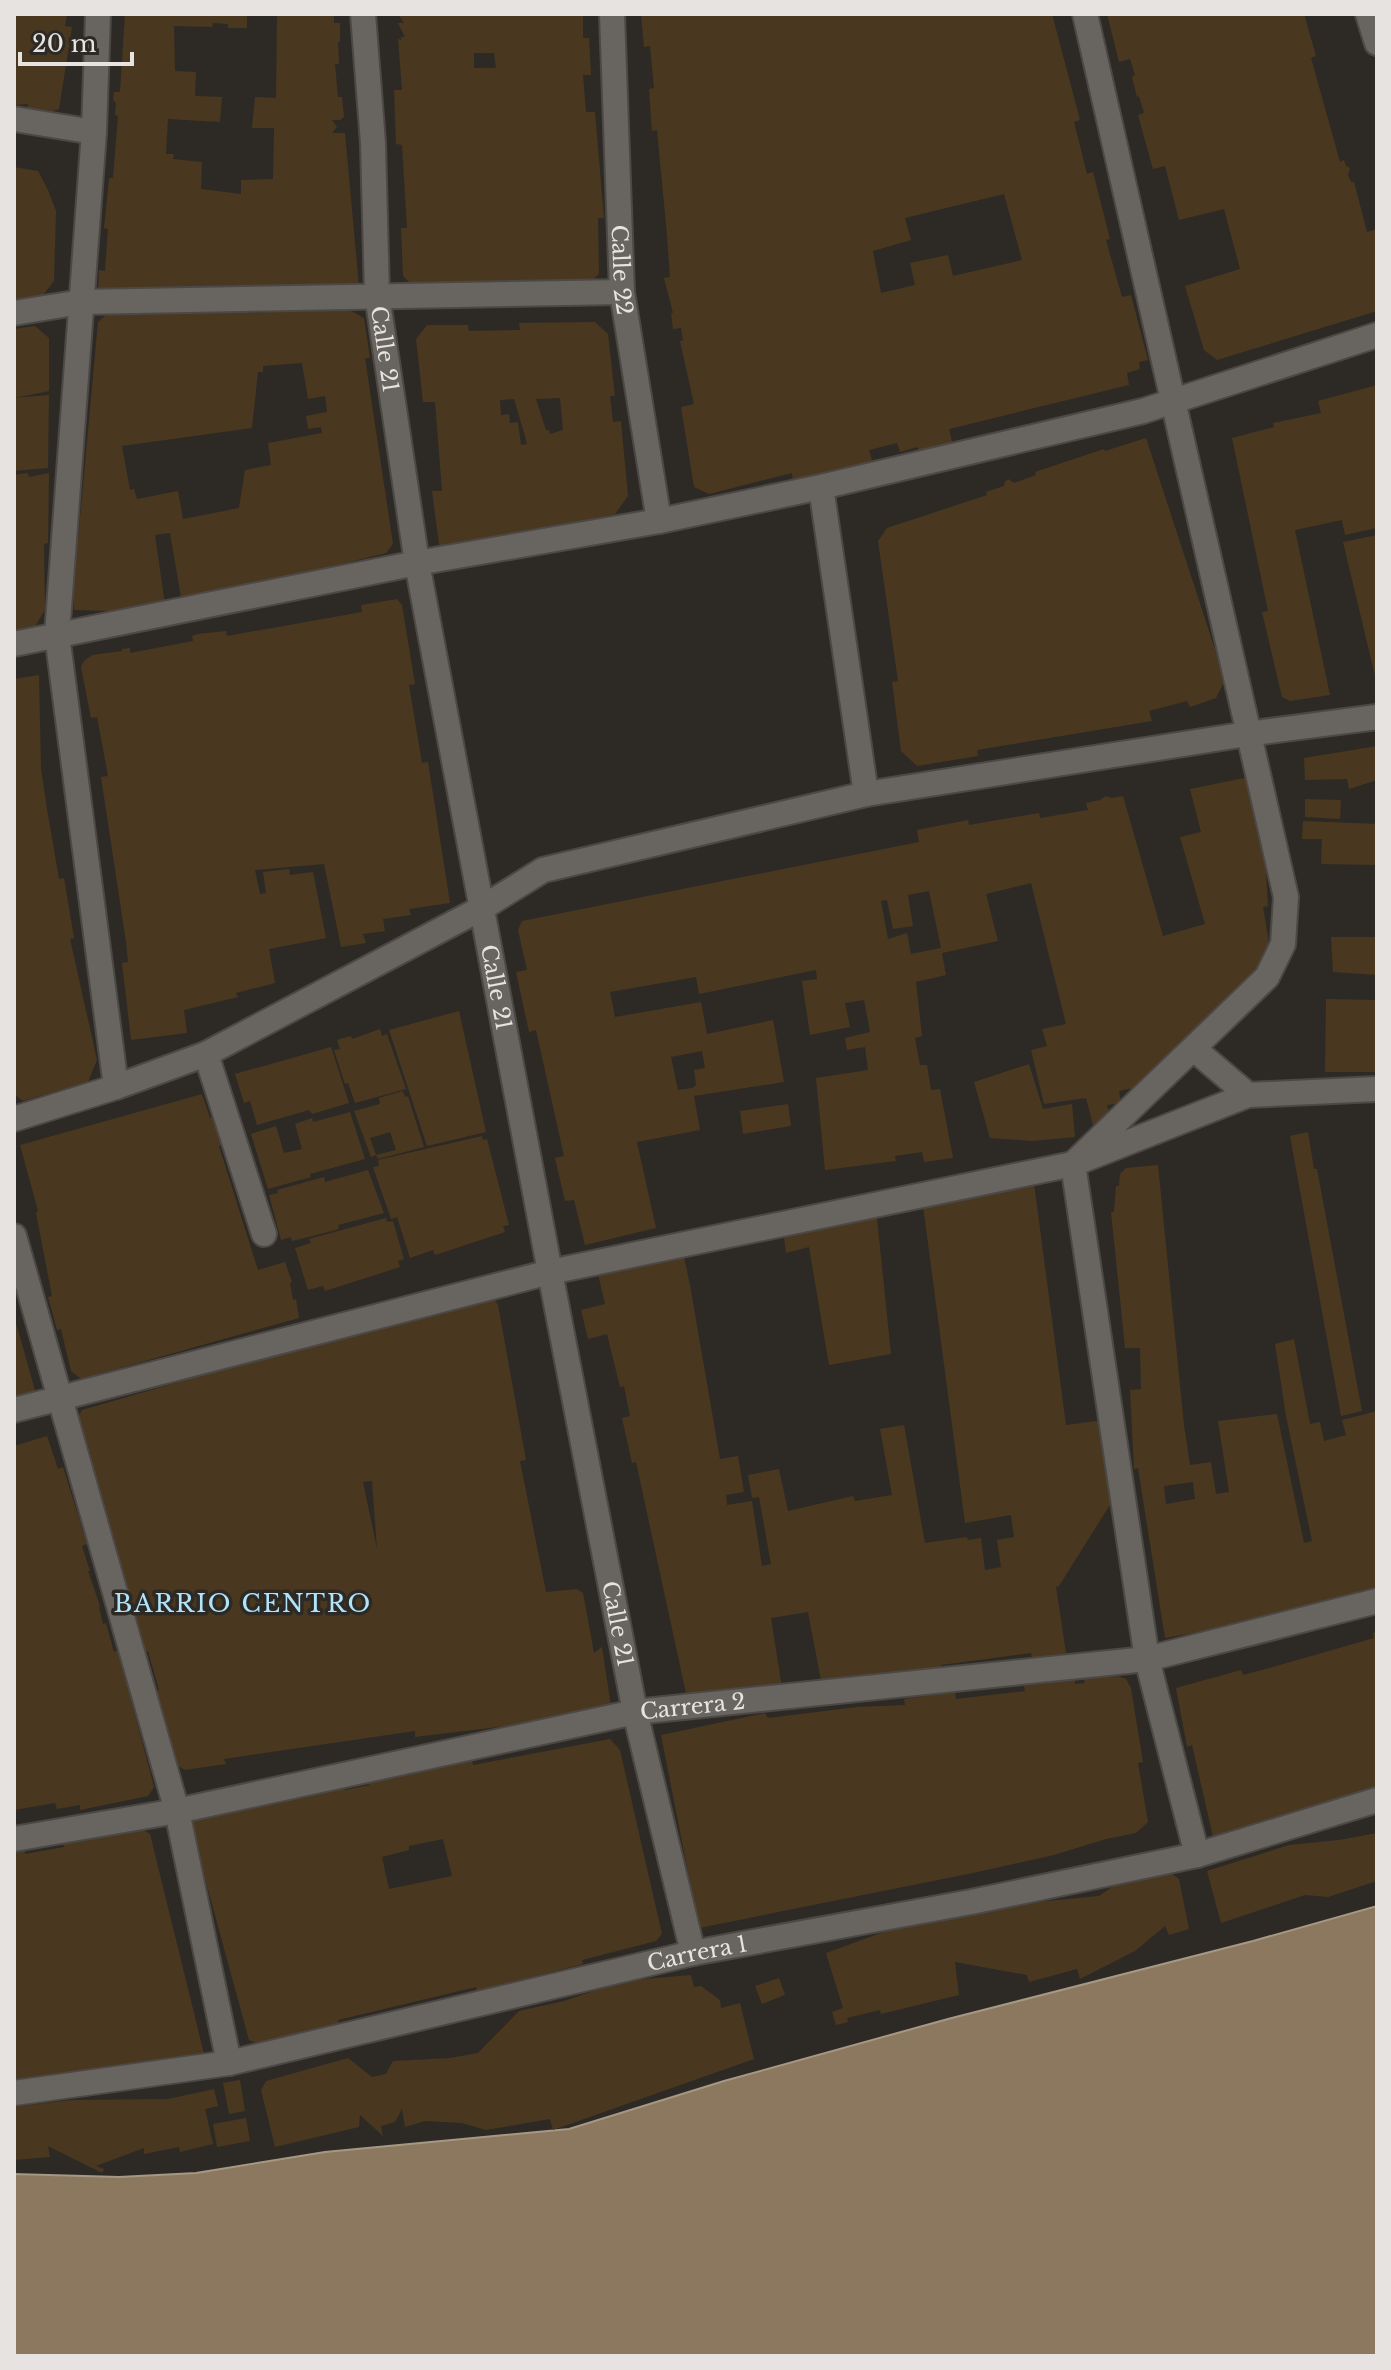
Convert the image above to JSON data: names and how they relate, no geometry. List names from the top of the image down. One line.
{"streets":{"street":["Calle 22","Calle 21","Carrera 2","Carrera 1"]},"crossings":[["Calle 21","Carrera 2"],["Calle 21","Carrera 1"]],"districts":["BARRIO CENTRO"],"scale_bar":"20 m"}
